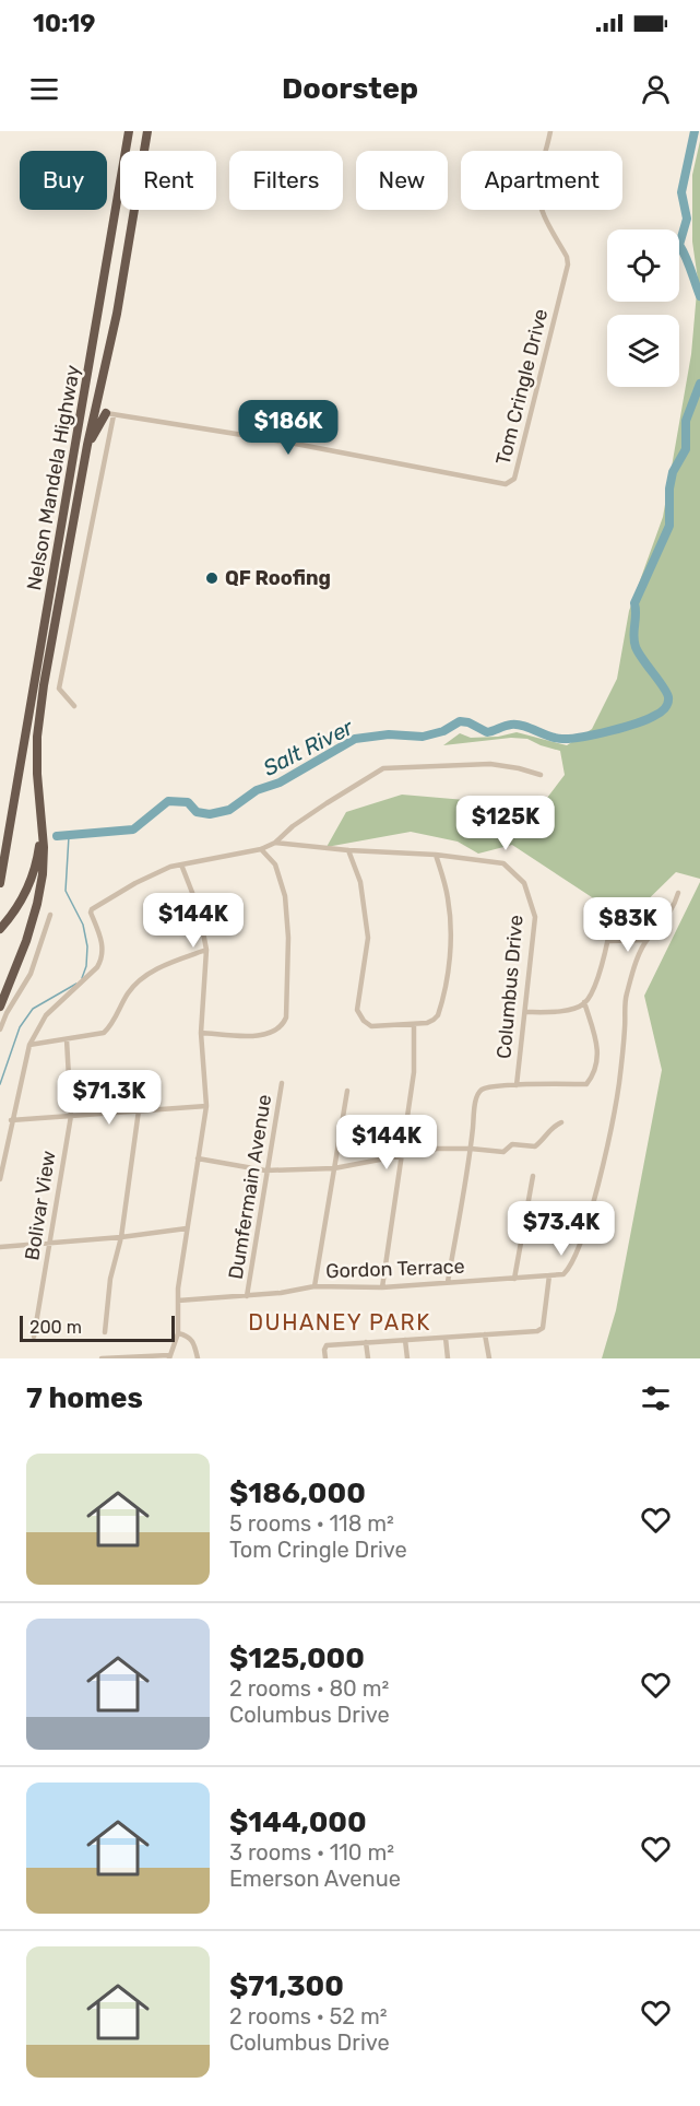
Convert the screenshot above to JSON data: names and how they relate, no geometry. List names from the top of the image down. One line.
{"streets":{"highway":["Nelson Mandela Highway"],"street":["Tom Cringle Drive","Columbus Drive","Dumfermain Avenue","Bolivar View","Gordon Terrace"]},"crossings":[["Dumfermain Avenue","Gordon Terrace"]],"districts":["DUHANEY PARK"],"water":["Salt River"],"places":["QF Roofing"],"scale_bar":"200 m","page":{"status":"10:19","header":"Doorstep","chip":["Buy","Rent","Filters","New","Apartment"],"price":["$186K","$125K","$144K","$83K","$71.3K","$144K","$73.4K"],"scale":"200 m","heading":"7 homes","list":[{"name":"$186,000","note":"5 rooms · 118 m² · Tom Cringle Drive"},{"name":"$125,000","note":"2 rooms · 80 m² · Columbus Drive"},{"name":"$144,000","note":"3 rooms · 110 m² · Emerson Avenue"},{"name":"$71,300","note":"2 rooms · 52 m² · Columbus Drive"}]}}
